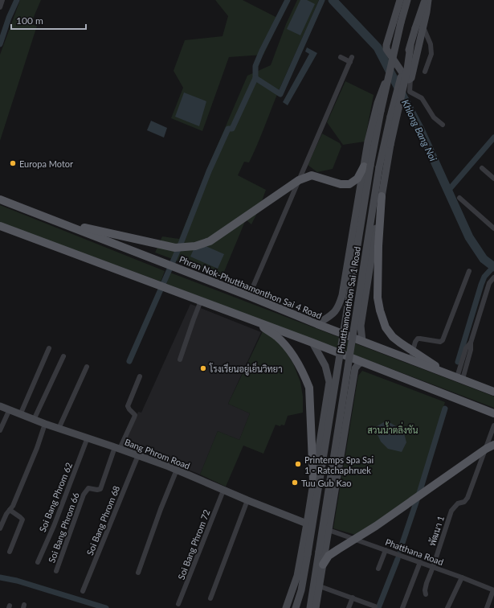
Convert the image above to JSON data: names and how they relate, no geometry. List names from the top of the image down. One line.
{"streets":{"main road":["Phran Nok-Phutthamonthon Sai 4 Road","Phutthamonthon Sai 1 Road","Bang Phrom Road"],"street":["Soi Bang Phrom 62","Soi Bang Phrom 68","Soi Bang Phrom 66","พัฒนา 1","Soi Bang Phrom 72","Phatthana Road"]},"crossings":[["Bang Phrom Road","Soi Bang Phrom 62"],["Bang Phrom Road","Soi Bang Phrom 68"],["Bang Phrom Road","Soi Bang Phrom 66"],["Bang Phrom Road","Soi Bang Phrom 72"],["พัฒนา 1","Phatthana Road"]],"water":["Khlong Bang Noi"],"parks":["สวนน้ำตลิ่งชัน"],"places":["Europa Motor","โรงเรียนอยู่เย็นวิทยา","Printemps Spa Sai 1 - Ratchaphruek","Tuu Gub Kao"],"scale_bar":"100 m"}
